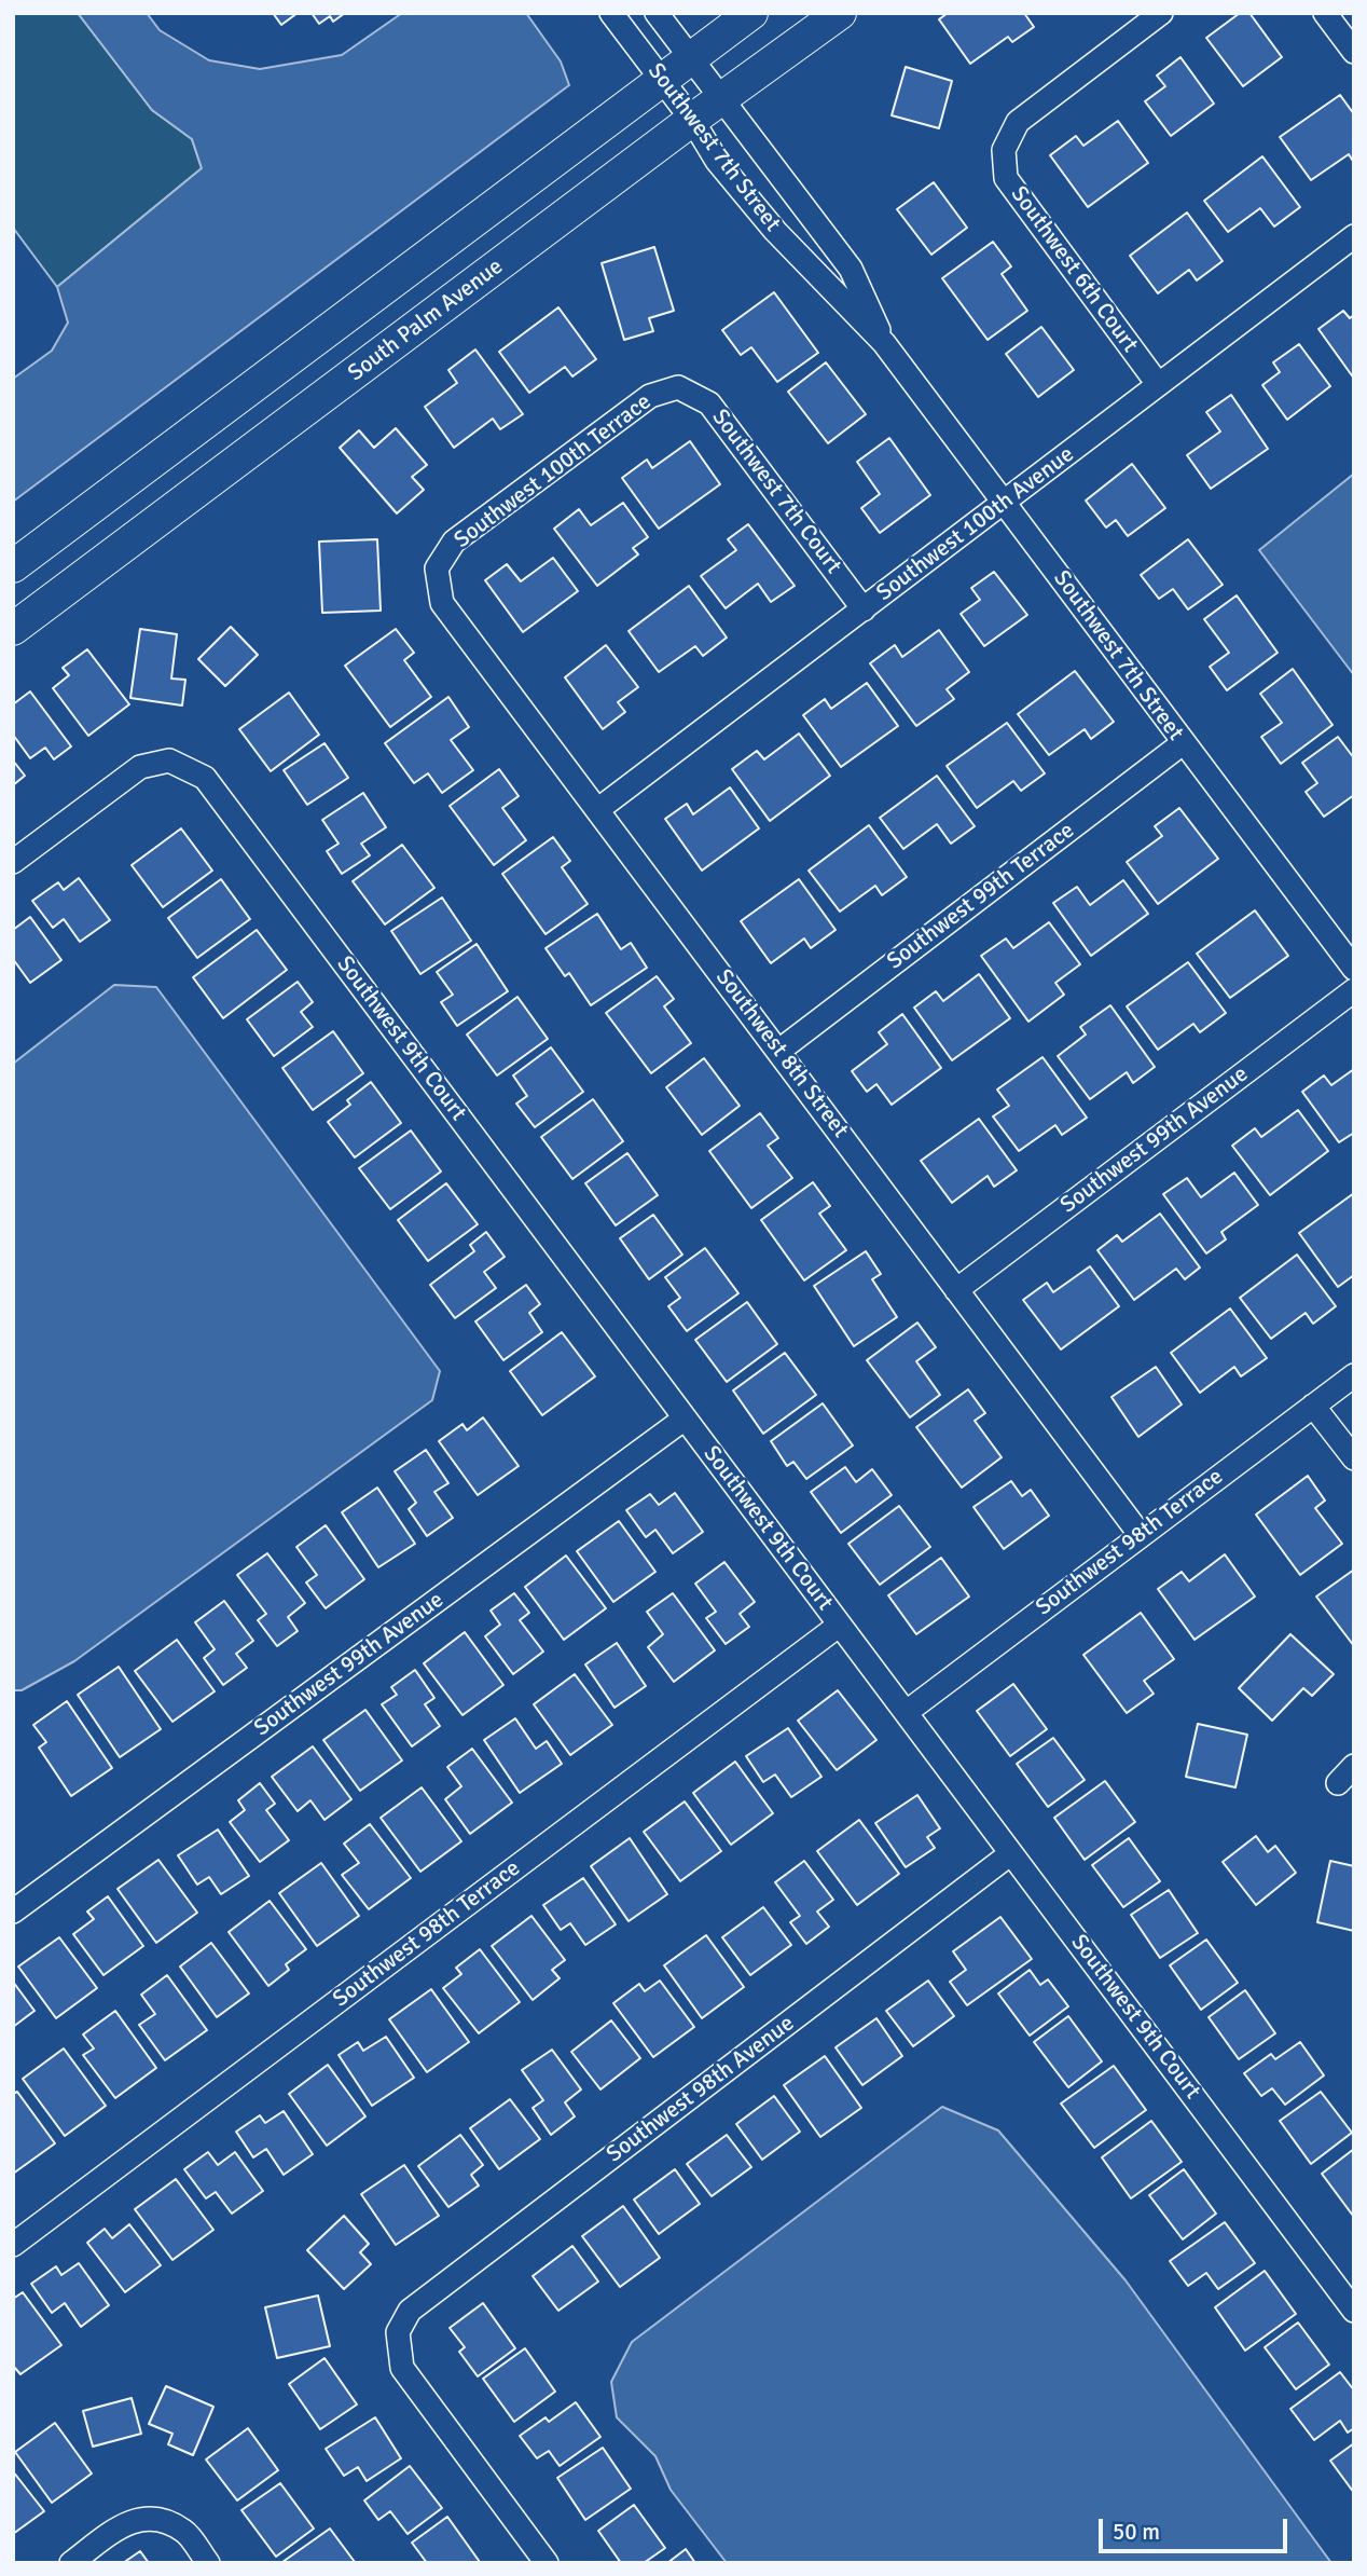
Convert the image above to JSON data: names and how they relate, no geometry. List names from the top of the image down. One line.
{"streets":{"main road":["South Palm Avenue"],"street":["Southwest 7th Street","Southwest 6th Court","Southwest 100th Terrace","Southwest 7th Court","Southwest 100th Avenue","Southwest 99th Terrace","Southwest 9th Court","Southwest 8th Street","Southwest 99th Avenue","Southwest 98th Terrace","Southwest 98th Avenue"]},"crossings":[["Southwest 7th Street","South Palm Avenue"],["Southwest 7th Street","Southwest 100th Avenue"],["Southwest 7th Street","Southwest 99th Terrace"],["Southwest 6th Court","Southwest 100th Avenue"],["Southwest 100th Terrace","Southwest 7th Court"],["Southwest 100th Terrace","Southwest 8th Street"],["Southwest 7th Court","Southwest 100th Avenue"],["Southwest 100th Avenue","Southwest 8th Street"],["Southwest 99th Terrace","Southwest 8th Street"],["Southwest 9th Court","Southwest 99th Avenue"],["Southwest 9th Court","Southwest 98th Terrace"],["Southwest 9th Court","Southwest 98th Avenue"],["Southwest 8th Street","Southwest 99th Avenue"],["Southwest 8th Street","Southwest 98th Terrace"]],"scale_bar":"50 m"}
